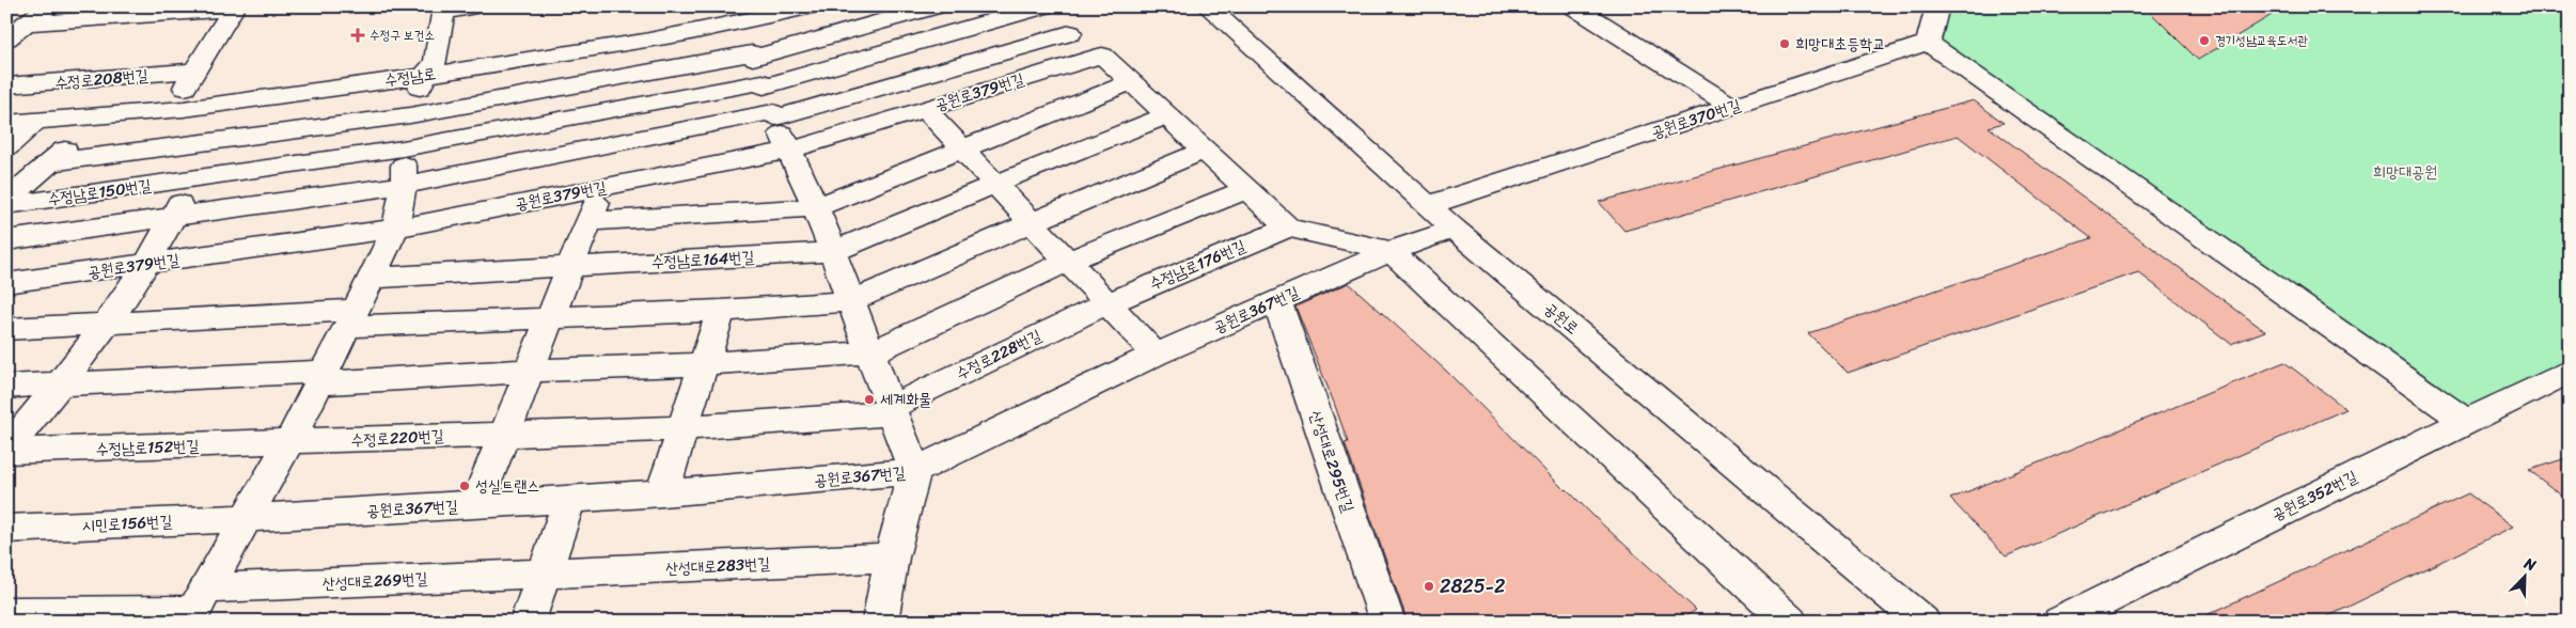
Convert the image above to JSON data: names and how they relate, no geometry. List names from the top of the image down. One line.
{"streets":{"street":["수정남로","수정로208번길","공원로379번길","공원로370번길","수정남로150번길","수정남로164번길","수정남로176번길","공원로367번길","공원로","수정로228번길","수정로220번길","수정남로152번길","산성대로295번길","공원로352번길","시민로156번길","산성대로283번길","산성대로269번길"]},"crossings":[["수정남로","수정남로150번길"],["수정남로","수정남로152번길"],["공원로379번길","수정남로152번길"],["공원로370번길","공원로"],["수정남로150번길","수정남로152번길"],["수정남로176번길","수정로228번길"],["공원로367번길","공원로"],["공원로367번길","산성대로295번길"],["공원로367번길","시민로156번길"],["수정로220번길","수정남로152번길"],["산성대로283번길","산성대로269번길"]],"parks":["희망대공원"],"places":{"health":["수정구 보건소"],"other":["경기성남교육도서관","희망대초등학교","세계화물","성실트랜스","2825-2"]},"north":"top right"}
